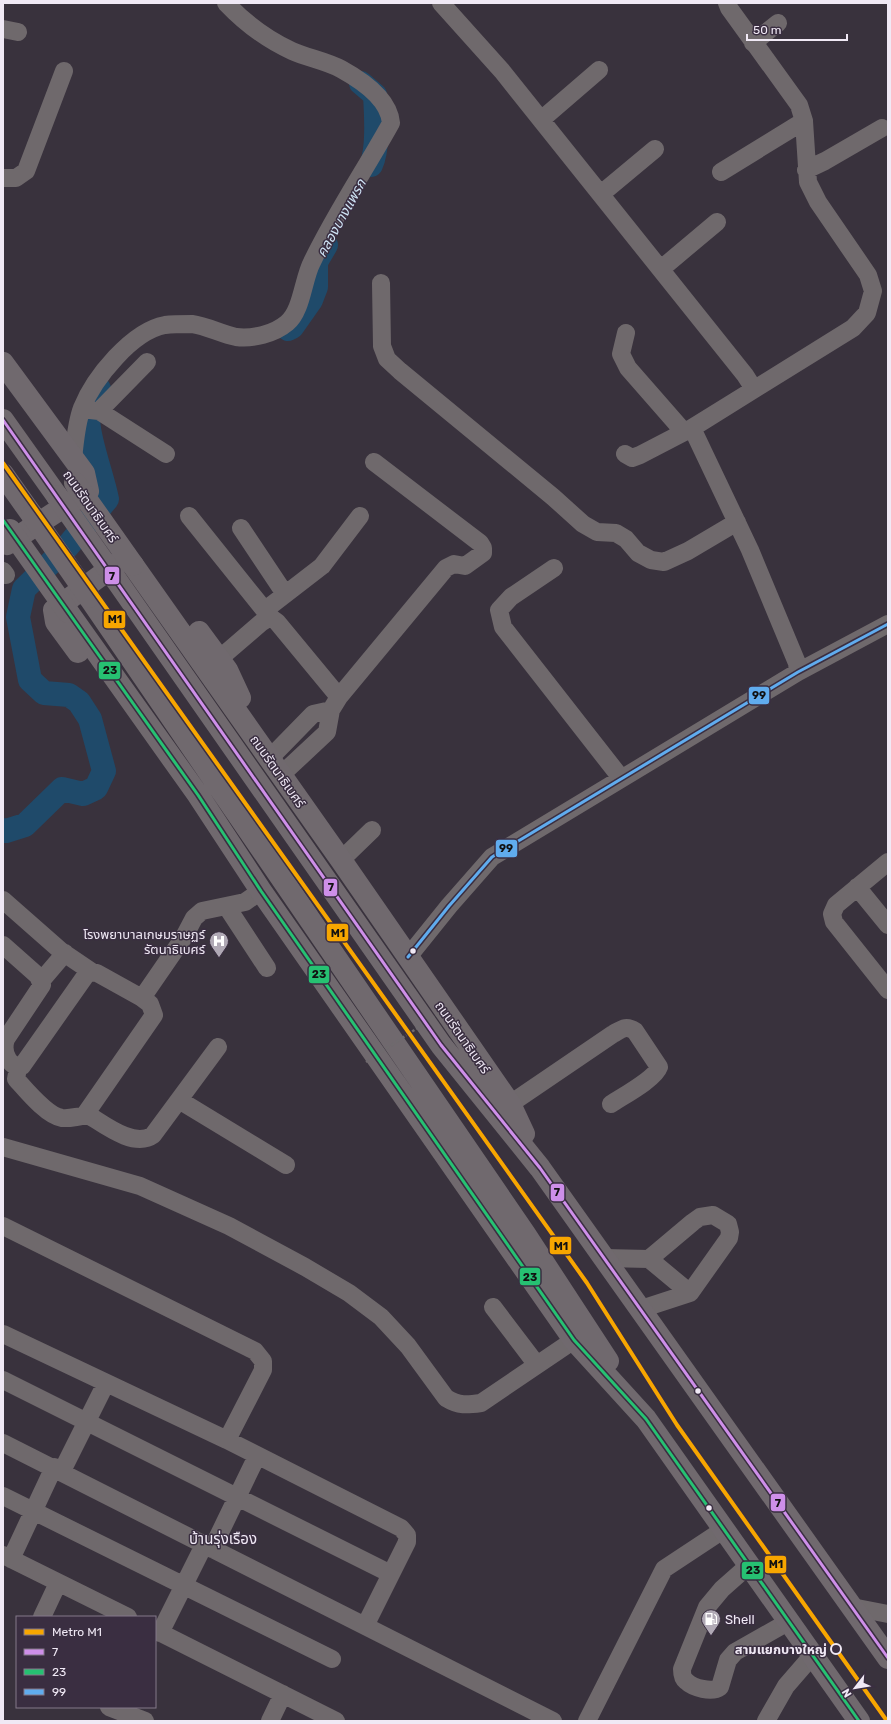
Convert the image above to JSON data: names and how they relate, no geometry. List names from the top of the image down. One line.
{"streets":{"main road":["ถนนรัตนาธิเบศร์"]},"districts":["บ้านรุ่งเรือง"],"water":["คลองบางแพรก"],"places":{"hospital":["โรงพยาบาลเกษมราษฏร์ รัตนาธิเบศร์"],"fuel station":["Shell"],"other":["สามแยกบางใหญ่"]},"lines":["transit line 7","metro line M1","transit line 23","transit line 99"],"legend":["Metro M1","7","23","99"],"scale_bar":"50 m","north":"bottom left"}
